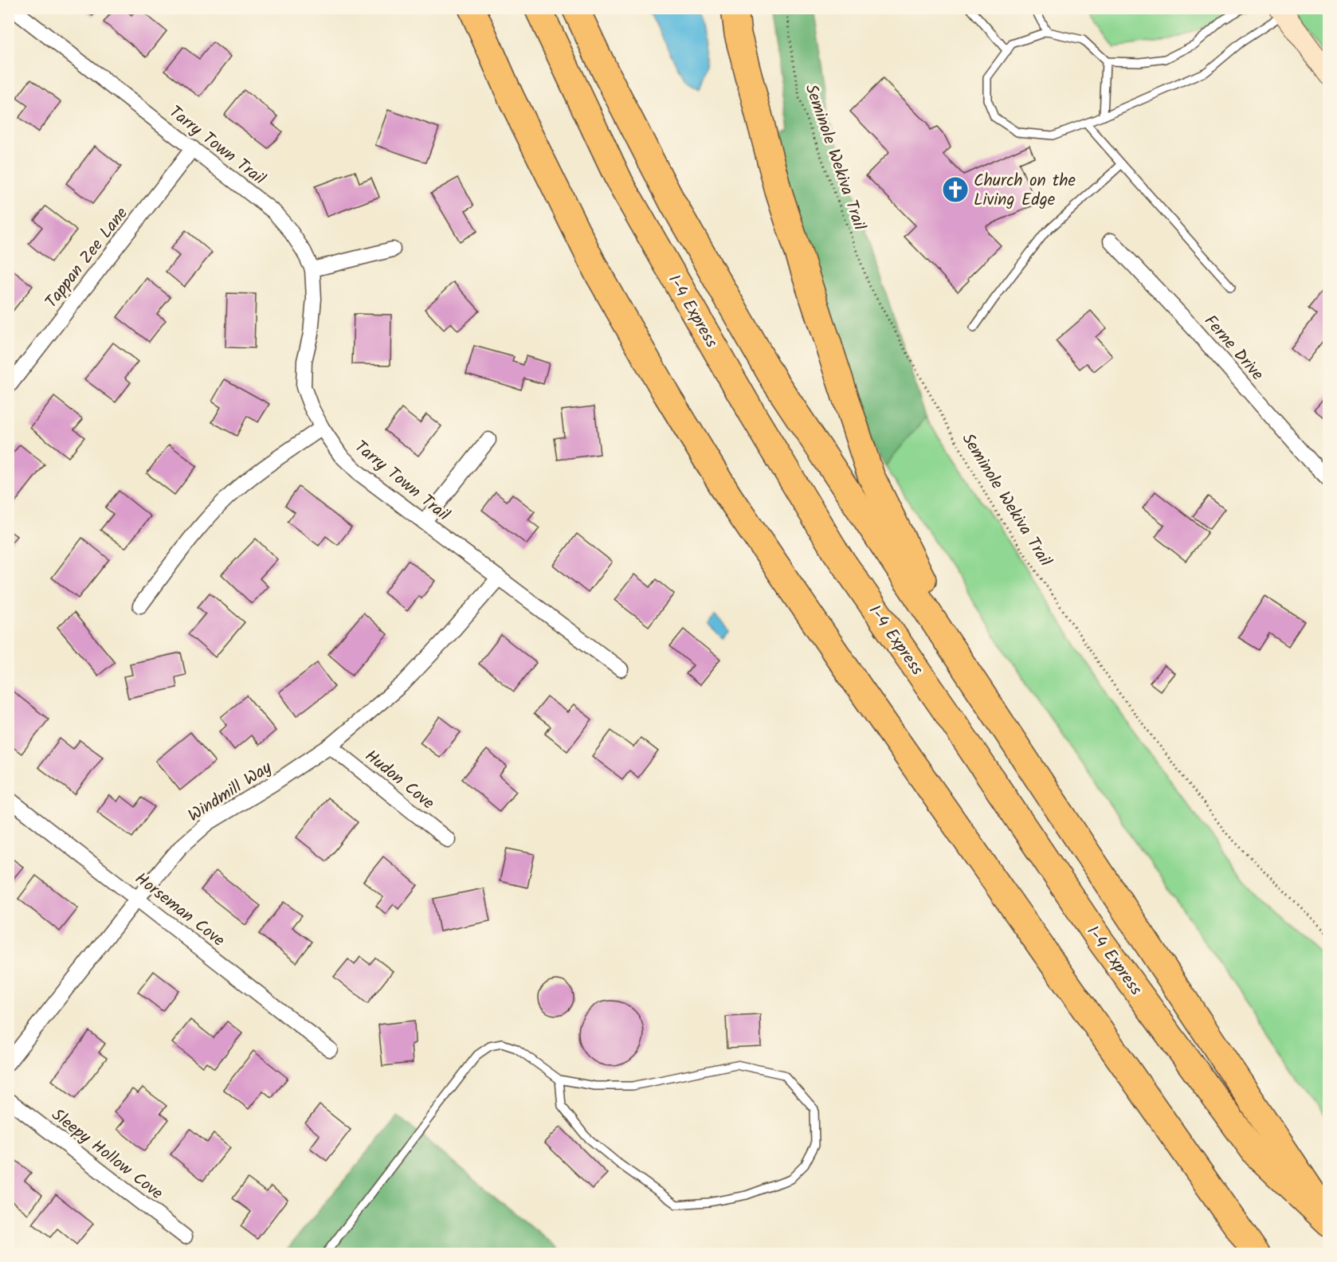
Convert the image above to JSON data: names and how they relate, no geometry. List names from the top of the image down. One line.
{"streets":{"highway":["I-4 Express"],"street":["Tarry Town Trail","Tappan Zee Lane","Ferne Drive","Hudon Cove","Windmill Way","Horseman Cove","Sleepy Hollow Cove"],"path":["Seminole Wekiva Trail"]},"crossings":[["Tarry Town Trail","Tappan Zee Lane"],["Tarry Town Trail","Windmill Way"],["Hudon Cove","Windmill Way"],["Windmill Way","Horseman Cove"]],"places":{"church":["Church on the Living Edge"]}}
